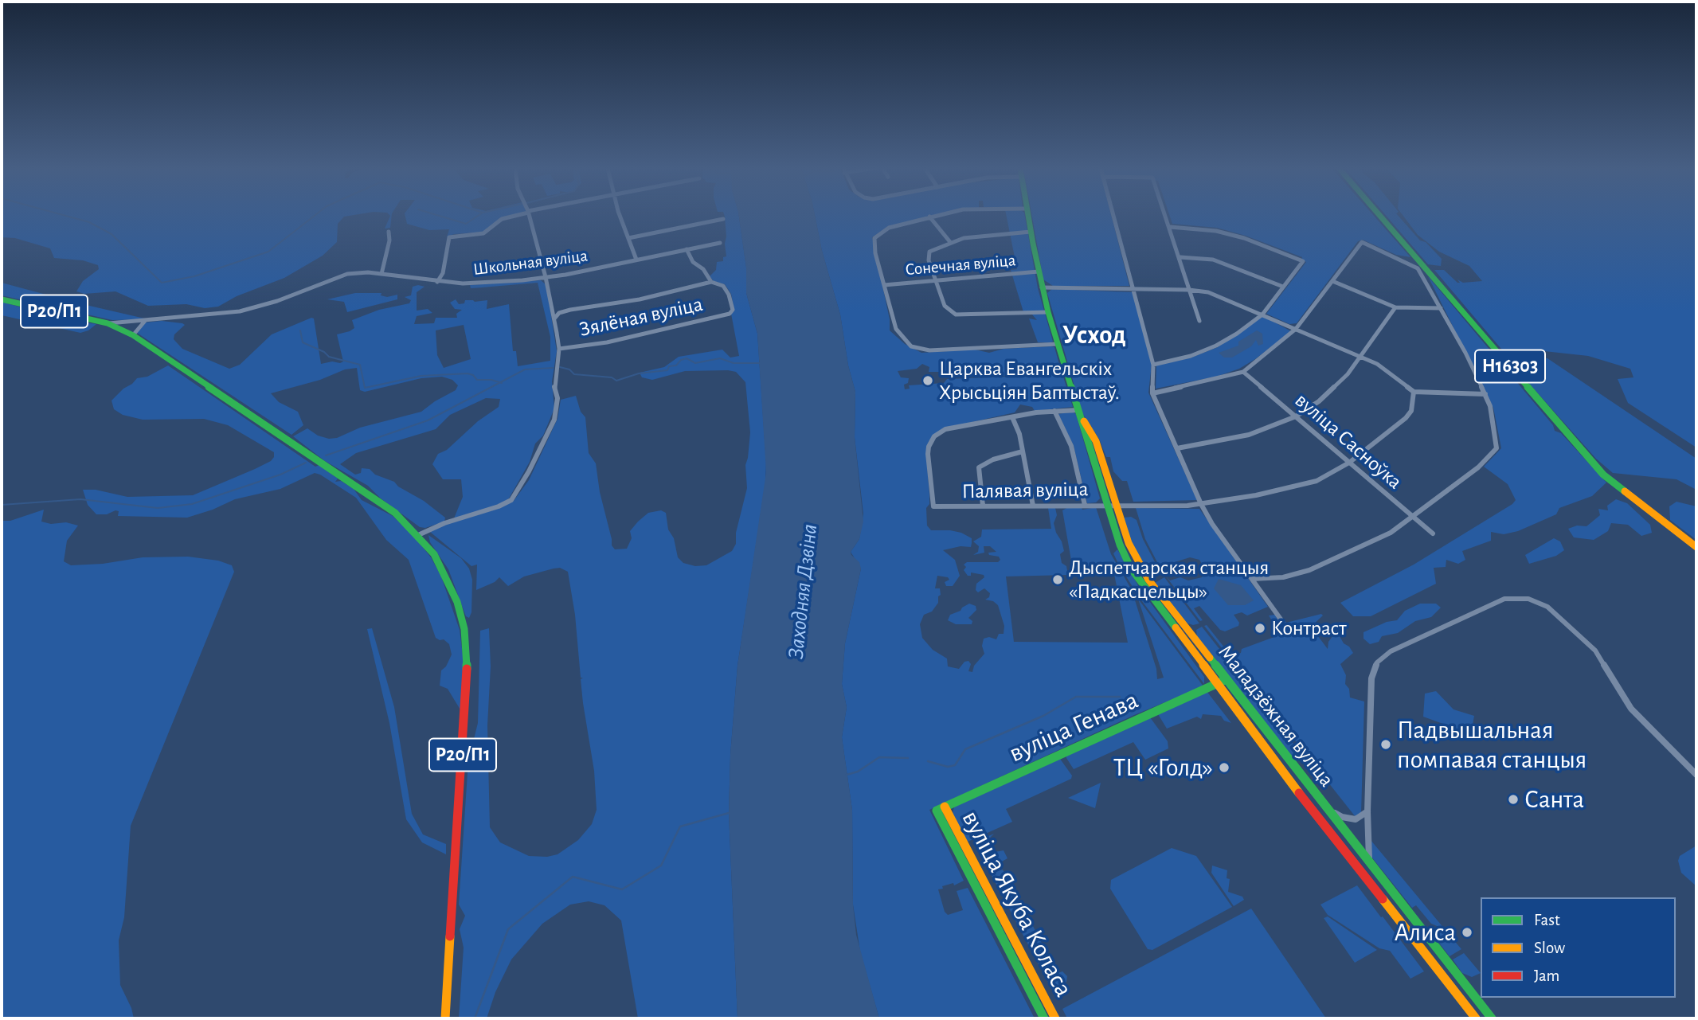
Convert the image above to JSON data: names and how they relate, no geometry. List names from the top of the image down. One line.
{"streets":{"main road":["Р20/П1","Н16303","Маладзёжная вуліца","вуліца Генава","вуліца Якуба Коласа"],"street":["Школьная вуліца","Сонечная вуліца","Зялёная вуліца","вуліца Сасноўка","Палявая вуліца"]},"crossings":[["Школьная вуліца","Р20/П1"],["Сонечная вуліца","Маладзёжная вуліца"],["вуліца Сасноўка","Палявая вуліца"],["Палявая вуліца","Маладзёжная вуліца"],["Маладзёжная вуліца","вуліца Генава"],["вуліца Генава","вуліца Якуба Коласа"]],"districts":["Усход"],"water":["Заходняя Дзвіна"],"places":["Царква Евангельскіх Хрысьціян Баптыстаў.","Дыспетчарская станцыя «Падкасцельцы»","Контраст","Падвышальная помпавая станцыя","ТЦ «Голд»","Санта","Алиса"],"legend":["Fast","Slow","Jam"]}
